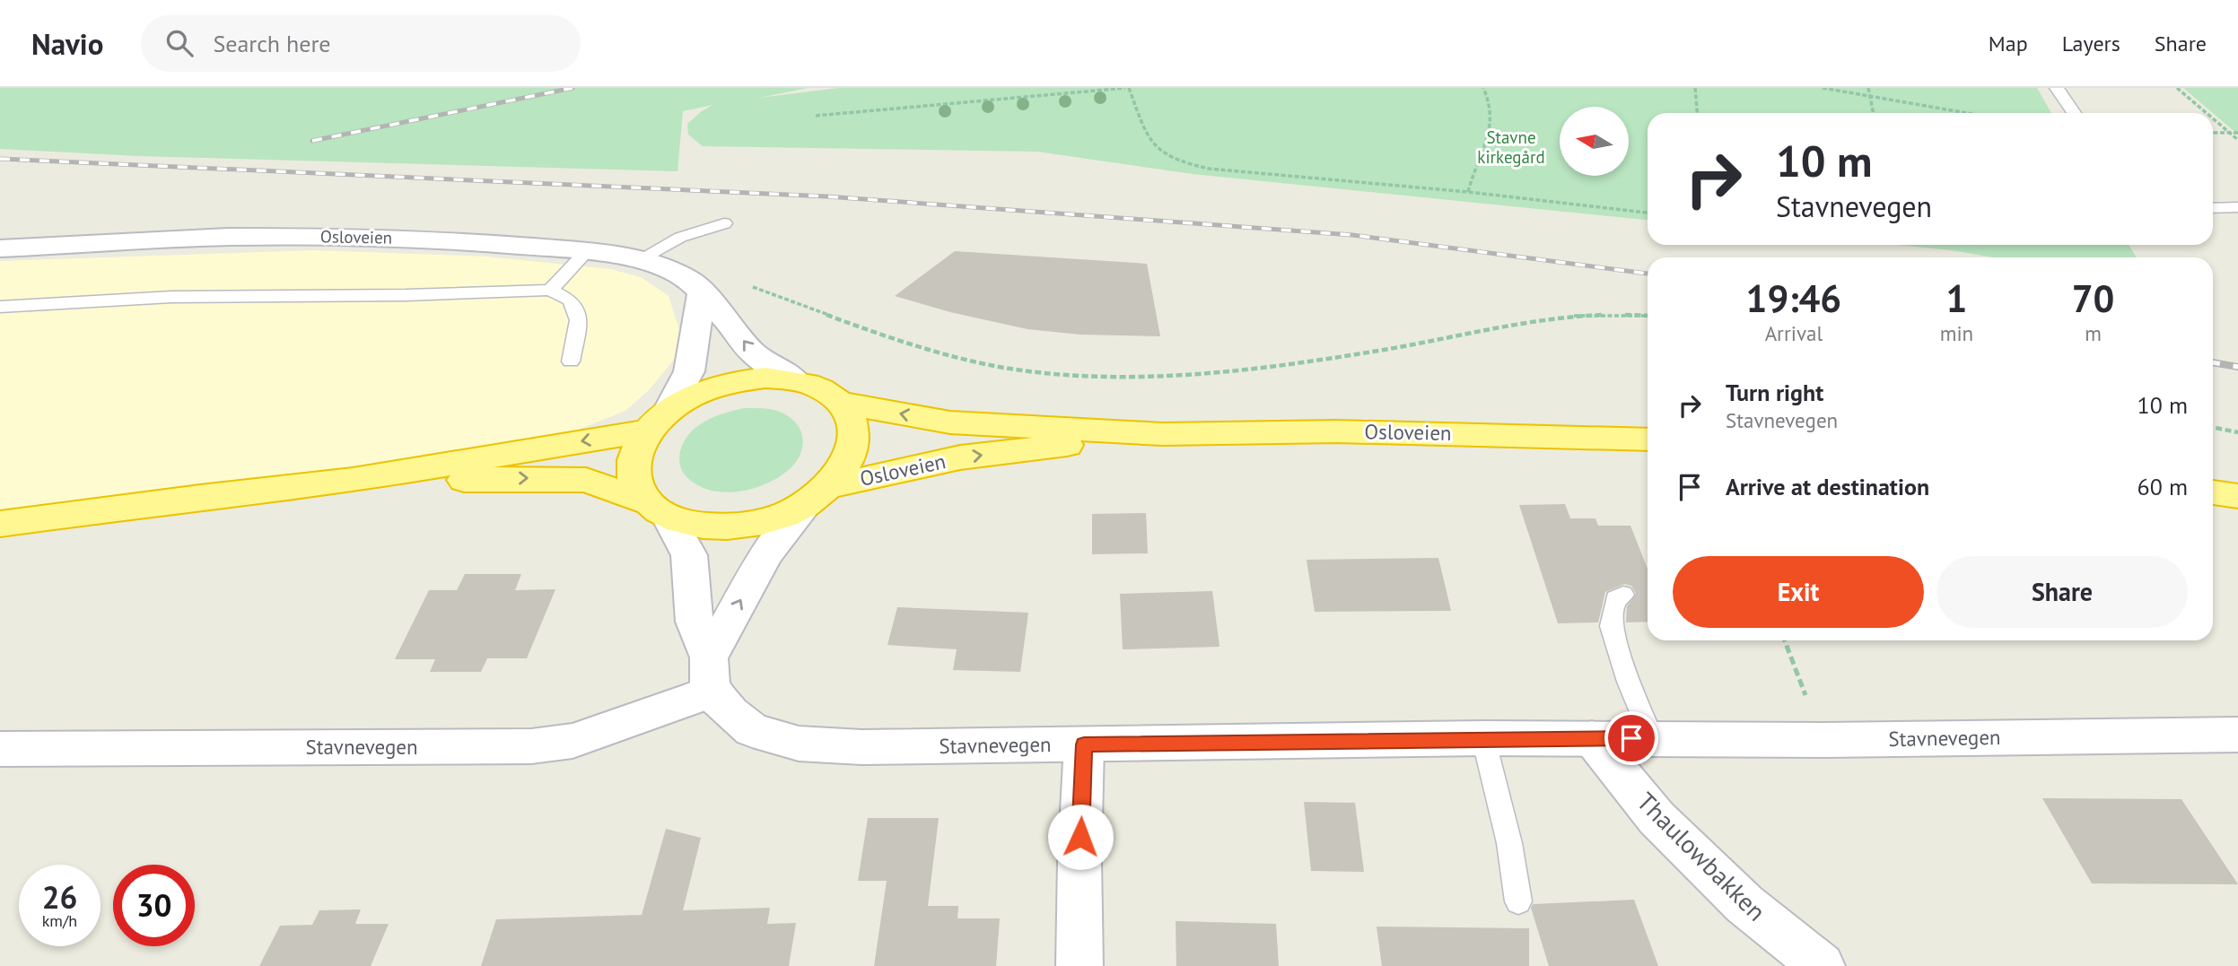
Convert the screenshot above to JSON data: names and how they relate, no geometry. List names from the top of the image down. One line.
{"streets":{"highway":["Osloveien"],"street":["Stavnevegen","Thaulowbakken"]},"crossings":[["Osloveien","Stavnevegen"],["Stavnevegen","Thaulowbakken"]],"parks":["Stavne kirkegård"],"north":"left","page":{"header":"Navio","search":"Search here","nav":["Map","Layers","Share"],"turn":["10 m","Stavnevegen"],"eta":["19:46","Arrival","1","min","70","m"],"list":[{"name":"Turn right","note":"Stavnevegen","value":"10 m"},{"name":"Arrive at destination","value":"60 m"}],"buttons":["Exit","Share"],"speed":"26 km/h","limit":"30"}}
